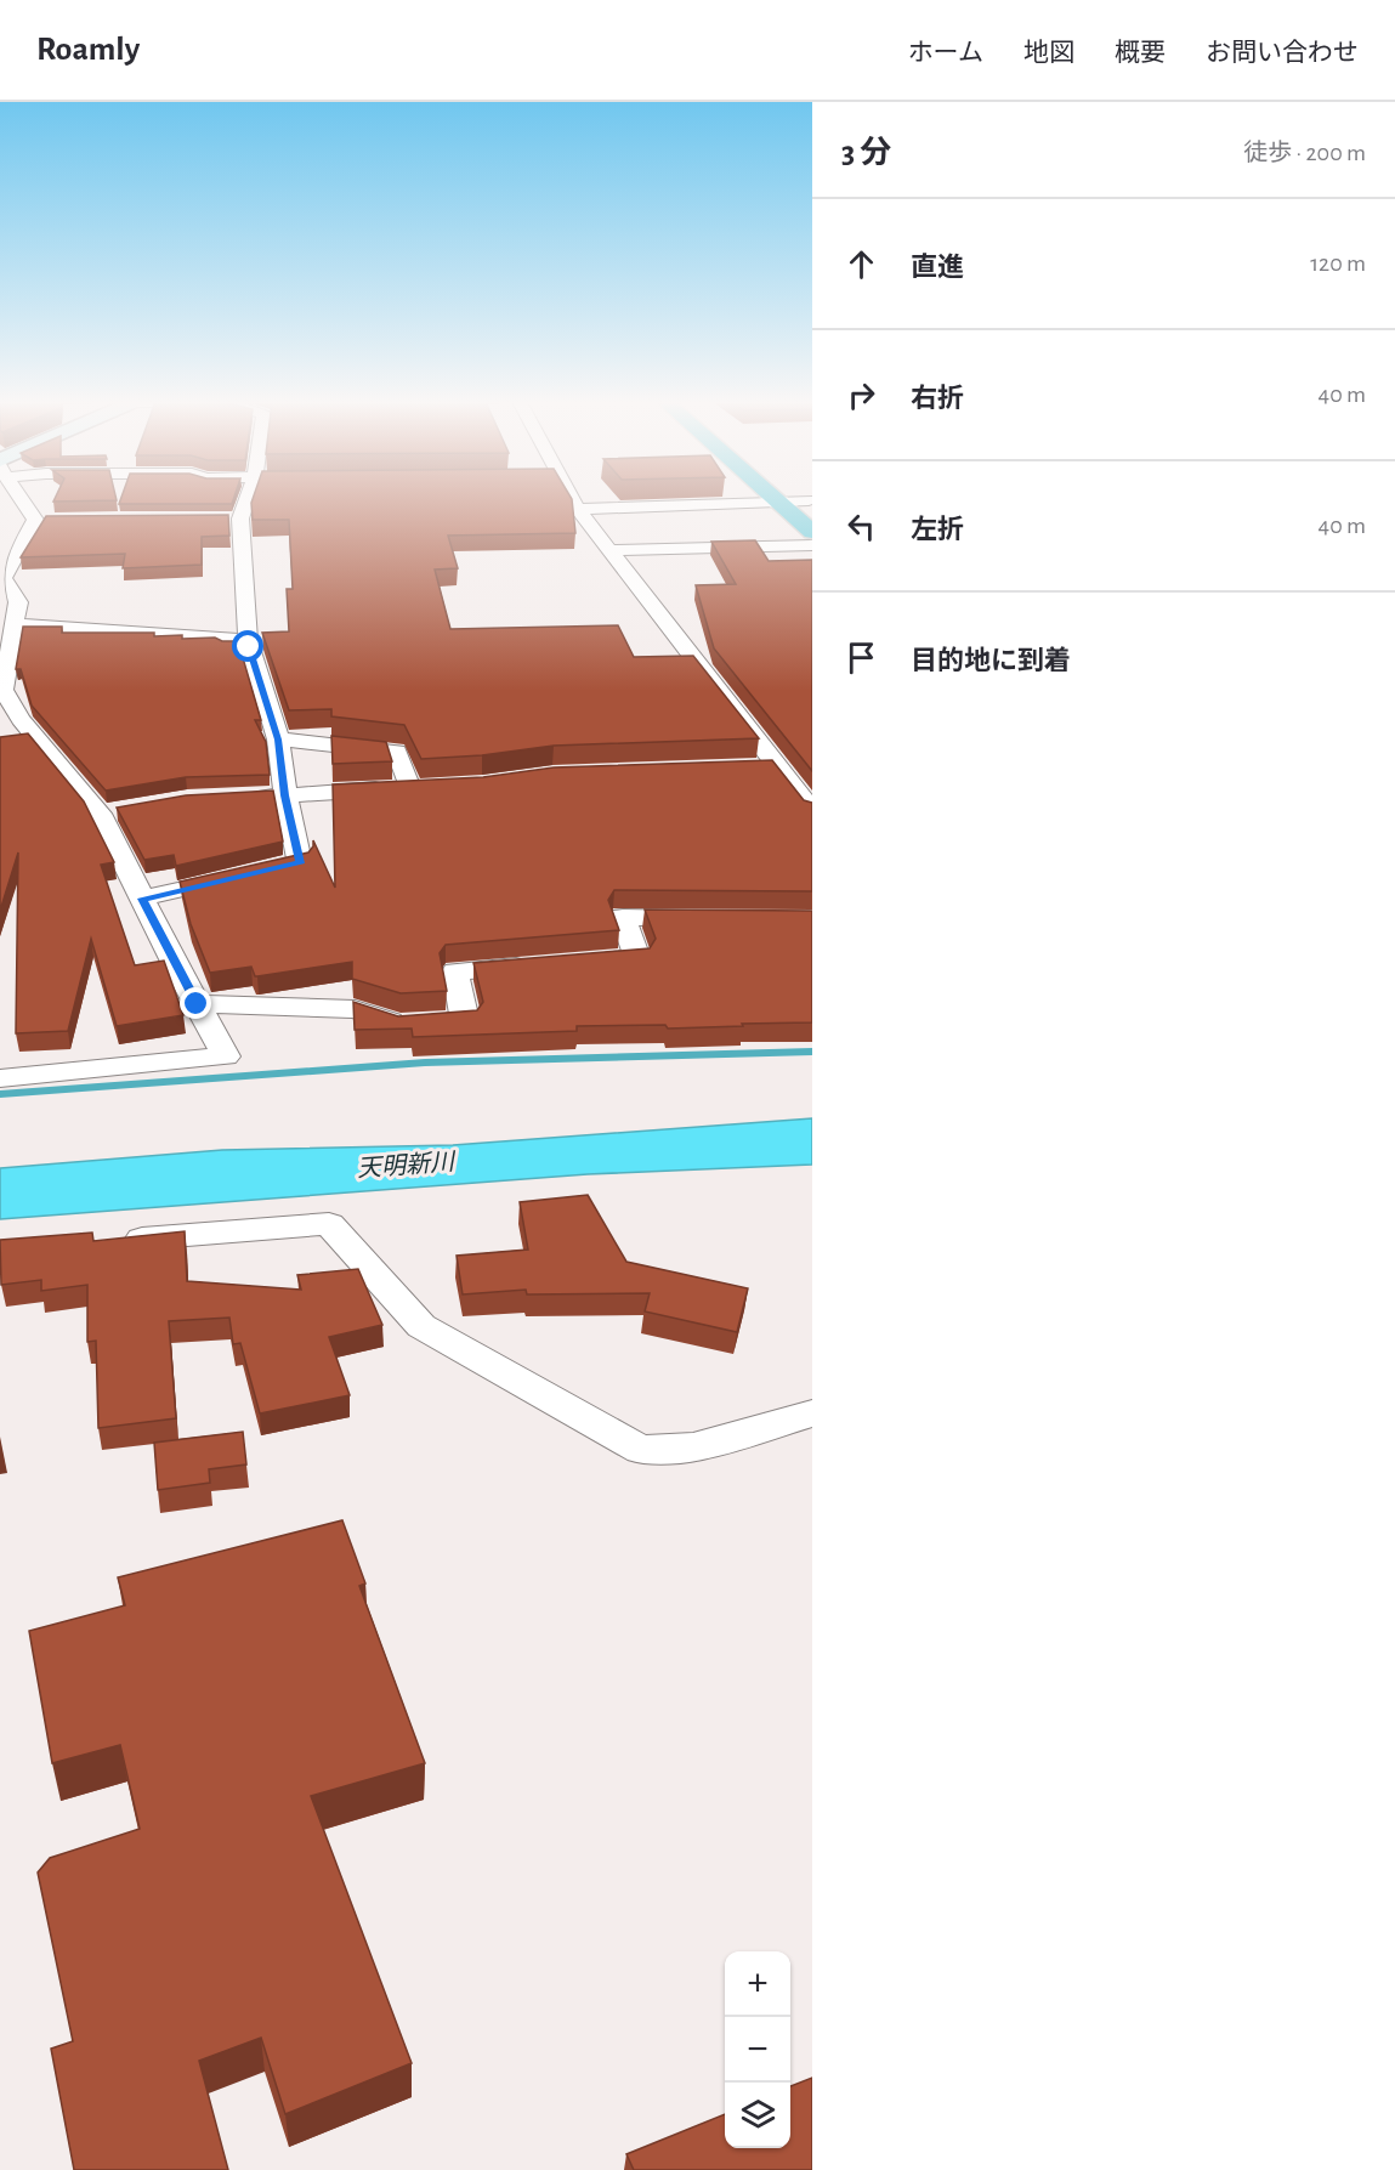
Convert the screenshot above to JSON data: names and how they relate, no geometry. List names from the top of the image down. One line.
{"water":["天明新川"],"page":{"header":"Roamly","nav":["ホーム","地図","概要","お問い合わせ"],"heading":["3 分","徒歩 · 200 m"],"list":[["直進","120 m"],["右折","40 m"],["左折","40 m"],"目的地に到着"],"map_buttons":["+","−"]}}
